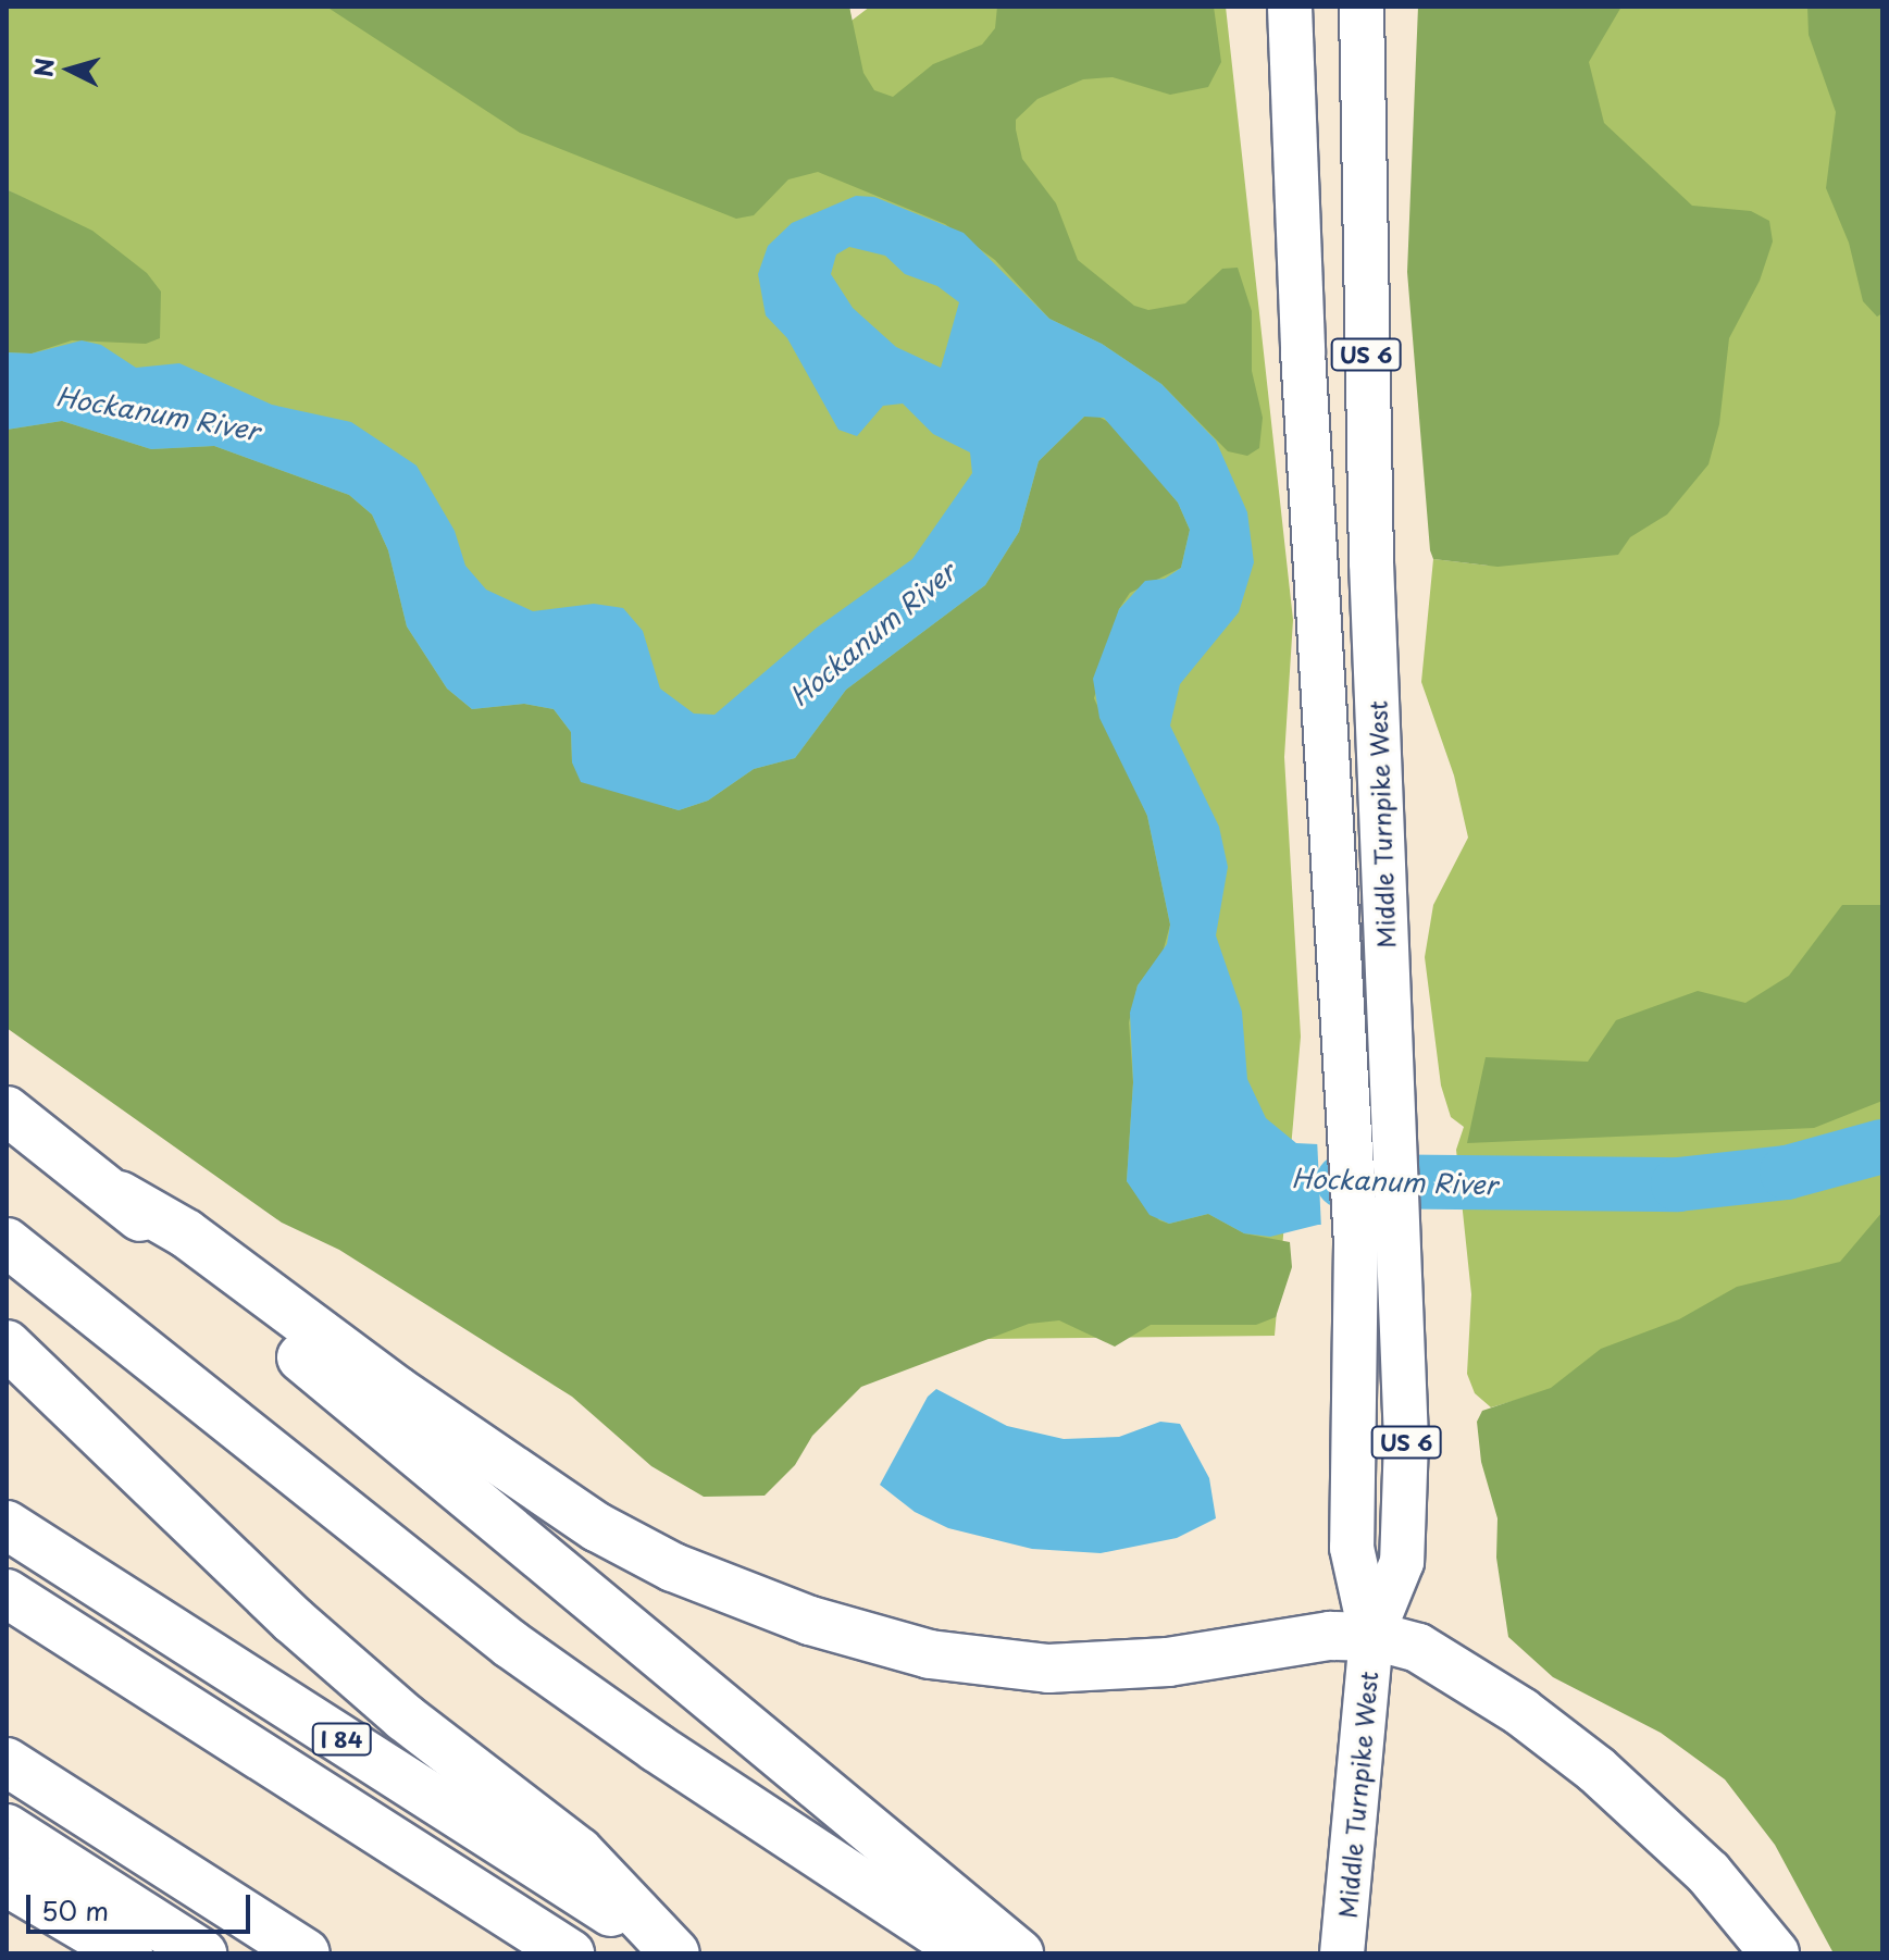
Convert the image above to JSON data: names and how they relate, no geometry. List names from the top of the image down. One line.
{"streets":{"highway":["I 84"],"main road":["US 6","Middle Turnpike West"]},"water":["Hockanum River"],"scale_bar":"50 m","north":"left"}
